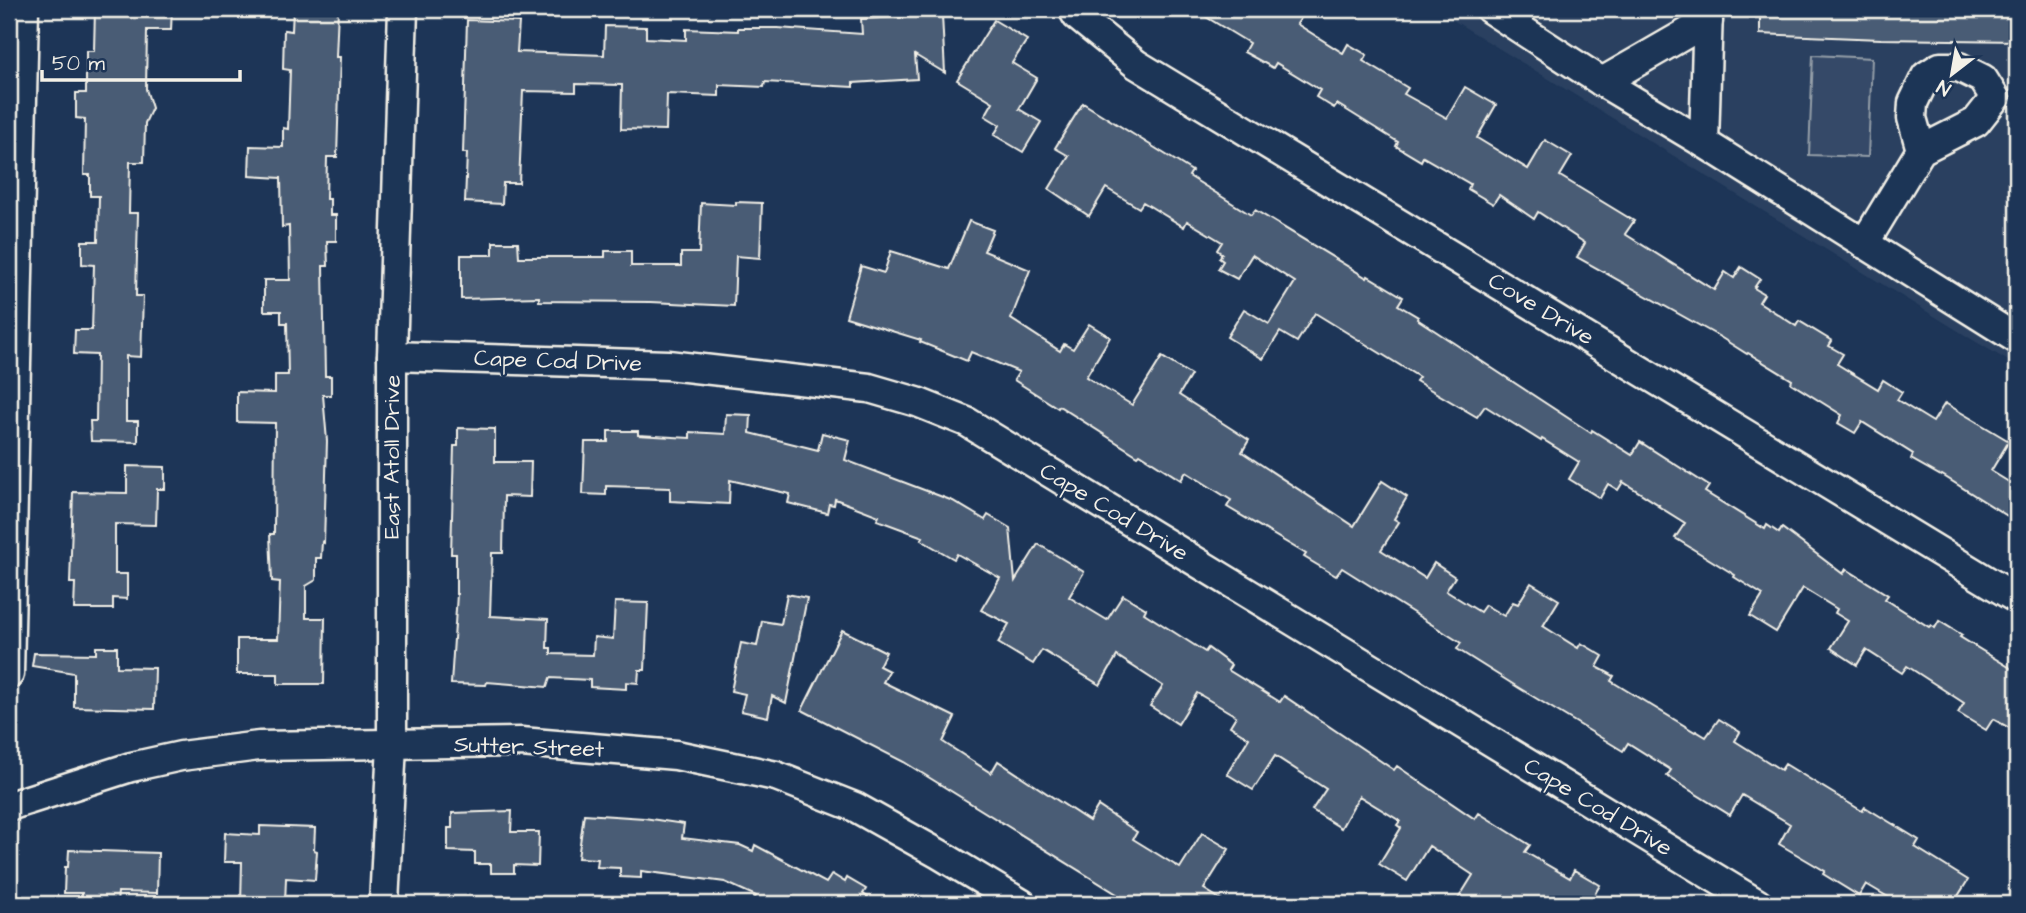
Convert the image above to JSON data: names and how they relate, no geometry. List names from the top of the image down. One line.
{"streets":{"street":["Cove Drive","Cape Cod Drive","East Atoll Drive","Sutter Street"]},"crossings":[["Cape Cod Drive","East Atoll Drive"],["East Atoll Drive","Sutter Street"]],"scale_bar":"50 m","north":"bottom left"}
